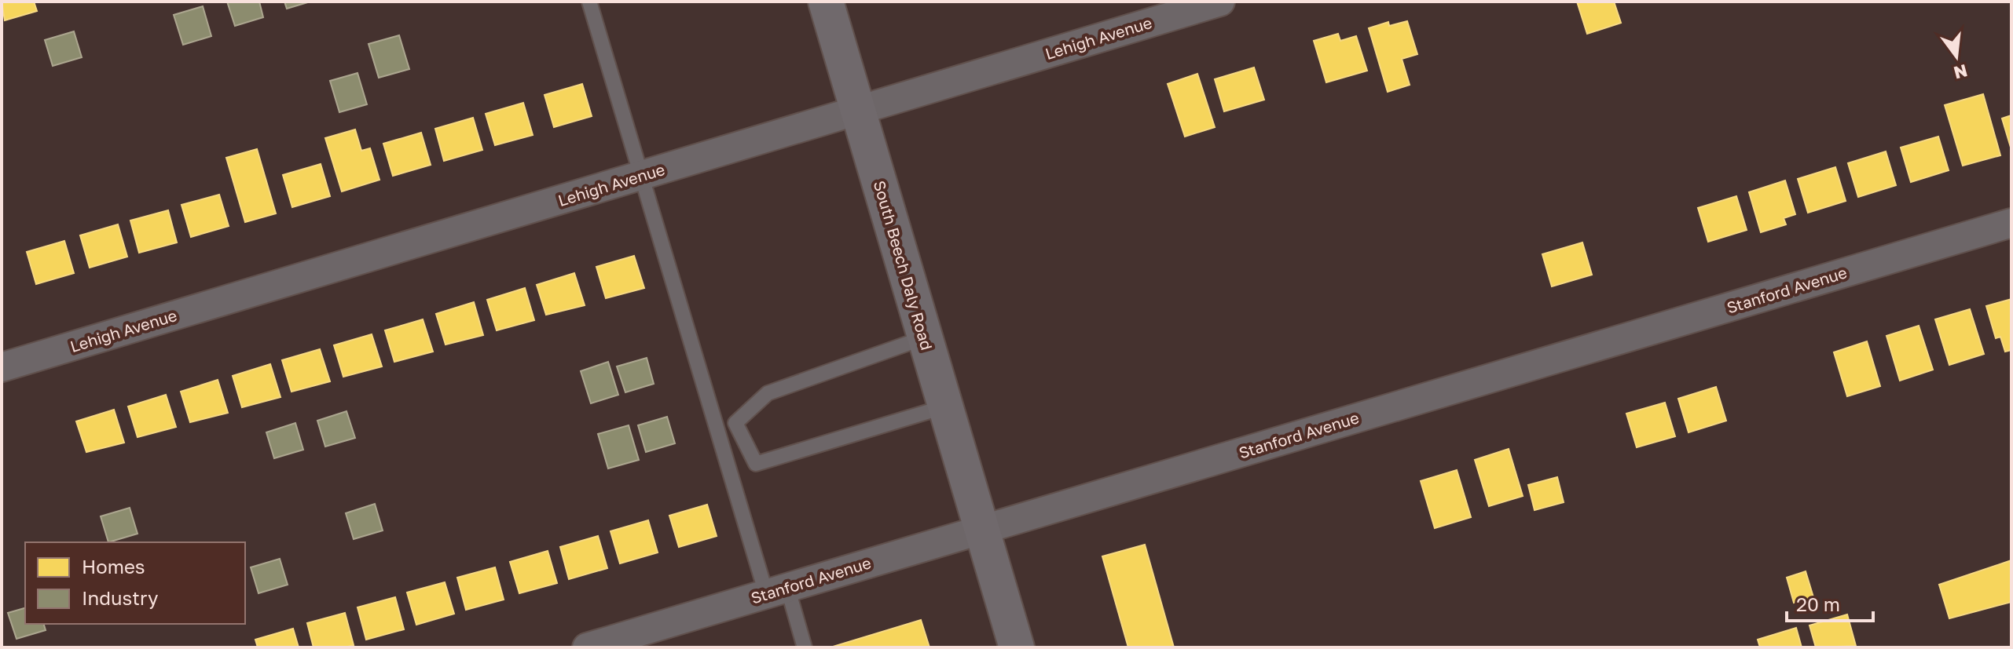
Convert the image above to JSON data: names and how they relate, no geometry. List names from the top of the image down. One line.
{"streets":{"main road":["South Beech Daly Road"],"street":["Lehigh Avenue","Stanford Avenue"]},"crossings":[["Lehigh Avenue","South Beech Daly Road"],["South Beech Daly Road","Stanford Avenue"]],"legend":["Homes","Industry"],"scale_bar":"20 m","north":"bottom"}
